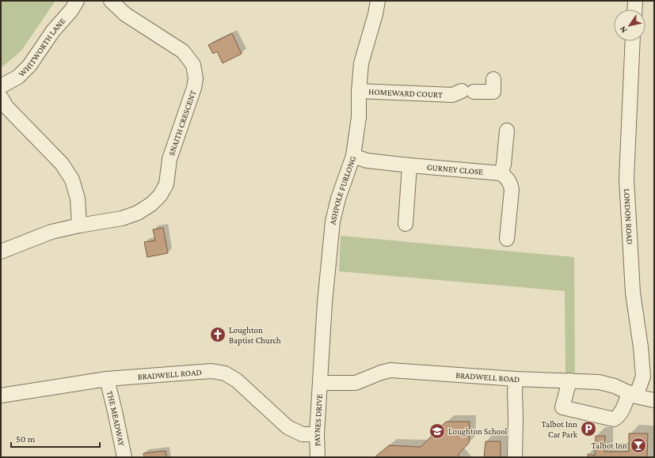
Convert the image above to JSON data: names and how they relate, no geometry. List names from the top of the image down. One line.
{"streets":{"street":["WHITWORTH LANE","HOMEWARD COURT","SNAITH CRESCENT","GURNEY CLOSE","ASHPOLE FURLONG","LONDON ROAD","BRADWELL ROAD","THE MEADWAY","PAYNES DRIVE"]},"crossings":[["HOMEWARD COURT","ASHPOLE FURLONG"],["GURNEY CLOSE","ASHPOLE FURLONG"],["ASHPOLE FURLONG","BRADWELL ROAD"],["ASHPOLE FURLONG","PAYNES DRIVE"],["LONDON ROAD","BRADWELL ROAD"],["BRADWELL ROAD","THE MEADWAY"],["BRADWELL ROAD","PAYNES DRIVE"]],"places":{"church":["Loughton Baptist Church"],"parking":["Talbot Inn Car Park"],"school or university":["Loughton School"],"bar":["Talbot Inn"]},"scale_bar":"50 m","north":"bottom left"}
